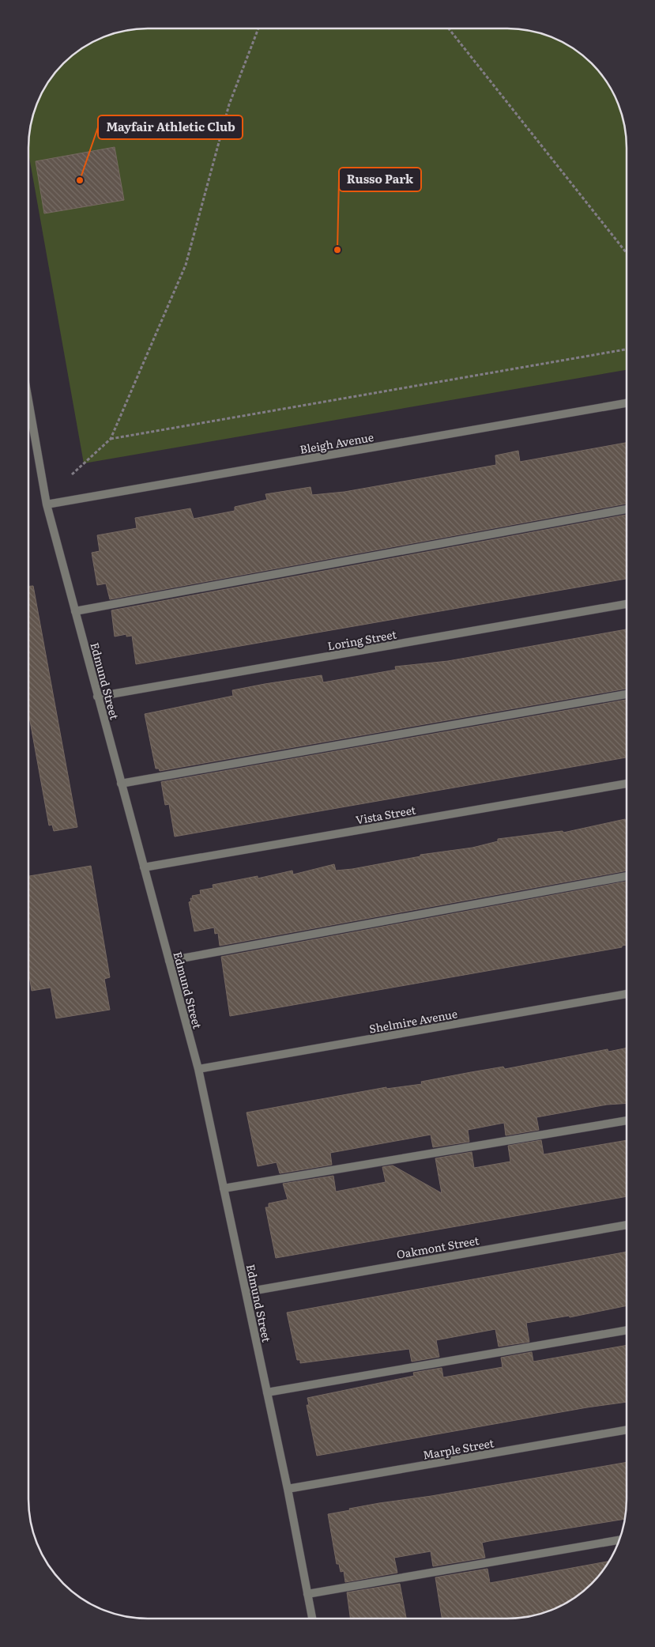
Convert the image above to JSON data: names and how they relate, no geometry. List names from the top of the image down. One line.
{"streets":{"street":["Bleigh Avenue","Loring Street","Edmund Street","Vista Street","Shelmire Avenue","Oakmont Street","Marple Street"]},"crossings":[["Bleigh Avenue","Edmund Street"],["Loring Street","Edmund Street"],["Edmund Street","Vista Street"],["Edmund Street","Shelmire Avenue"],["Edmund Street","Oakmont Street"],["Edmund Street","Marple Street"]],"places":["Mayfair Athletic Club","Russo Park"]}
